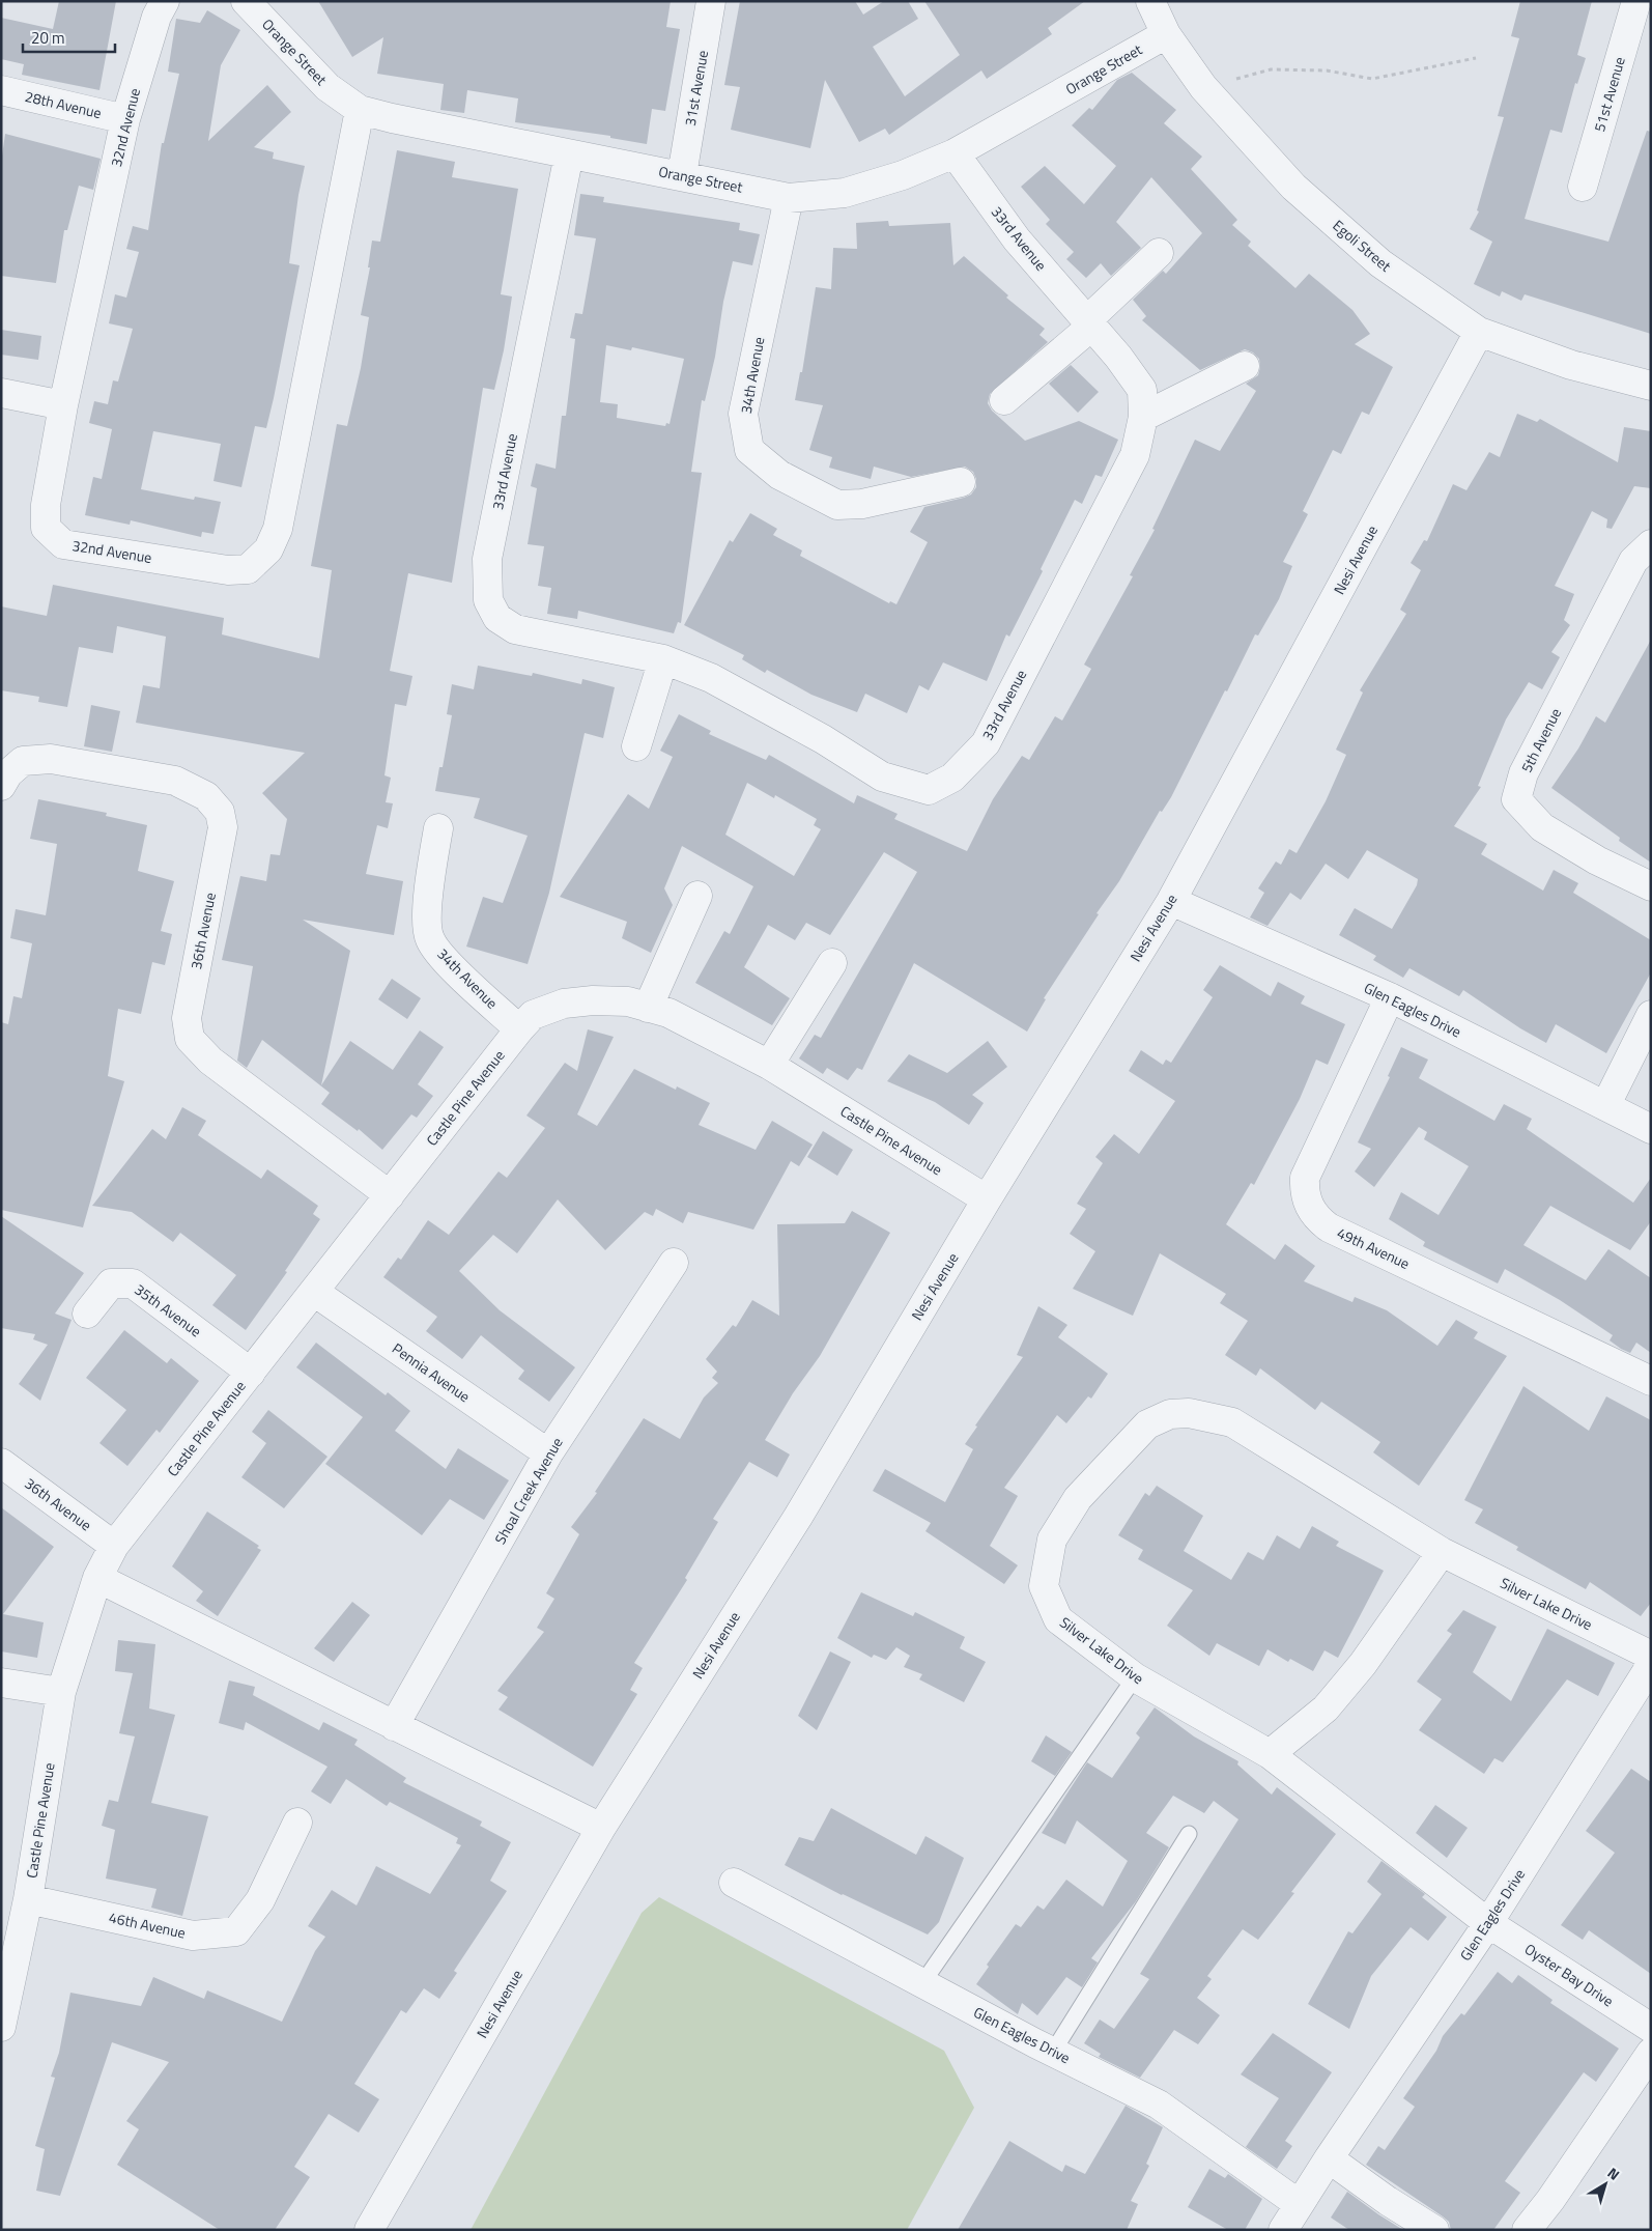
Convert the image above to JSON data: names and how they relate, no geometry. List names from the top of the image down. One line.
{"streets":{"street":["Orange Street","31st Avenue","51st Avenue","28th Avenue","32nd Avenue","33rd Avenue","Egoli Street","34th Avenue","Nesi Avenue","5th Avenue","36th Avenue","Glen Eagles Drive","Castle Pine Avenue","49th Avenue","35th Avenue","Pennia Avenue","Shoal Creek Avenue","Silver Lake Drive","46th Avenue","Oyster Bay Drive"]},"crossings":[["Orange Street","31st Avenue"],["Orange Street","32nd Avenue"],["Orange Street","33rd Avenue"],["Orange Street","Egoli Street"],["Orange Street","34th Avenue"],["28th Avenue","32nd Avenue"],["Egoli Street","Nesi Avenue"],["34th Avenue","Castle Pine Avenue"],["Nesi Avenue","Glen Eagles Drive"],["Nesi Avenue","Castle Pine Avenue"],["36th Avenue","Castle Pine Avenue"],["Glen Eagles Drive","49th Avenue"],["Glen Eagles Drive","Silver Lake Drive"],["Glen Eagles Drive","Oyster Bay Drive"],["Castle Pine Avenue","35th Avenue"],["Castle Pine Avenue","Pennia Avenue"],["Castle Pine Avenue","46th Avenue"],["Pennia Avenue","Shoal Creek Avenue"],["Silver Lake Drive","Oyster Bay Drive"]],"scale_bar":"20 m","north":"top right"}
